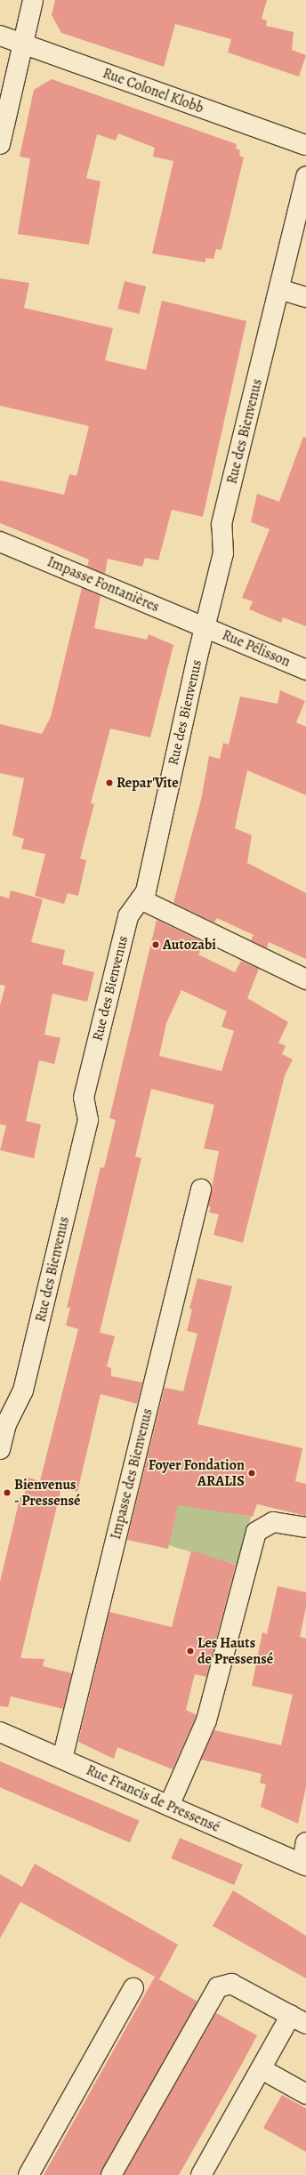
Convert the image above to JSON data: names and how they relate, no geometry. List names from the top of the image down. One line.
{"streets":{"street":["Rue Colonel Klobb","Rue des Bienvenus","Impasse Fontanières","Rue Pélisson","Impasse des Bienvenus","Rue Francis de Pressensé"]},"crossings":[["Rue des Bienvenus","Impasse Fontanières"],["Rue des Bienvenus","Rue Pélisson"],["Impasse Fontanières","Rue Pélisson"],["Impasse des Bienvenus","Rue Francis de Pressensé"]],"places":["Repar'Vite","Autozabi","Foyer Fondation ARALIS","Bienvenus - Pressensé","Les Hauts de Pressensé"]}
